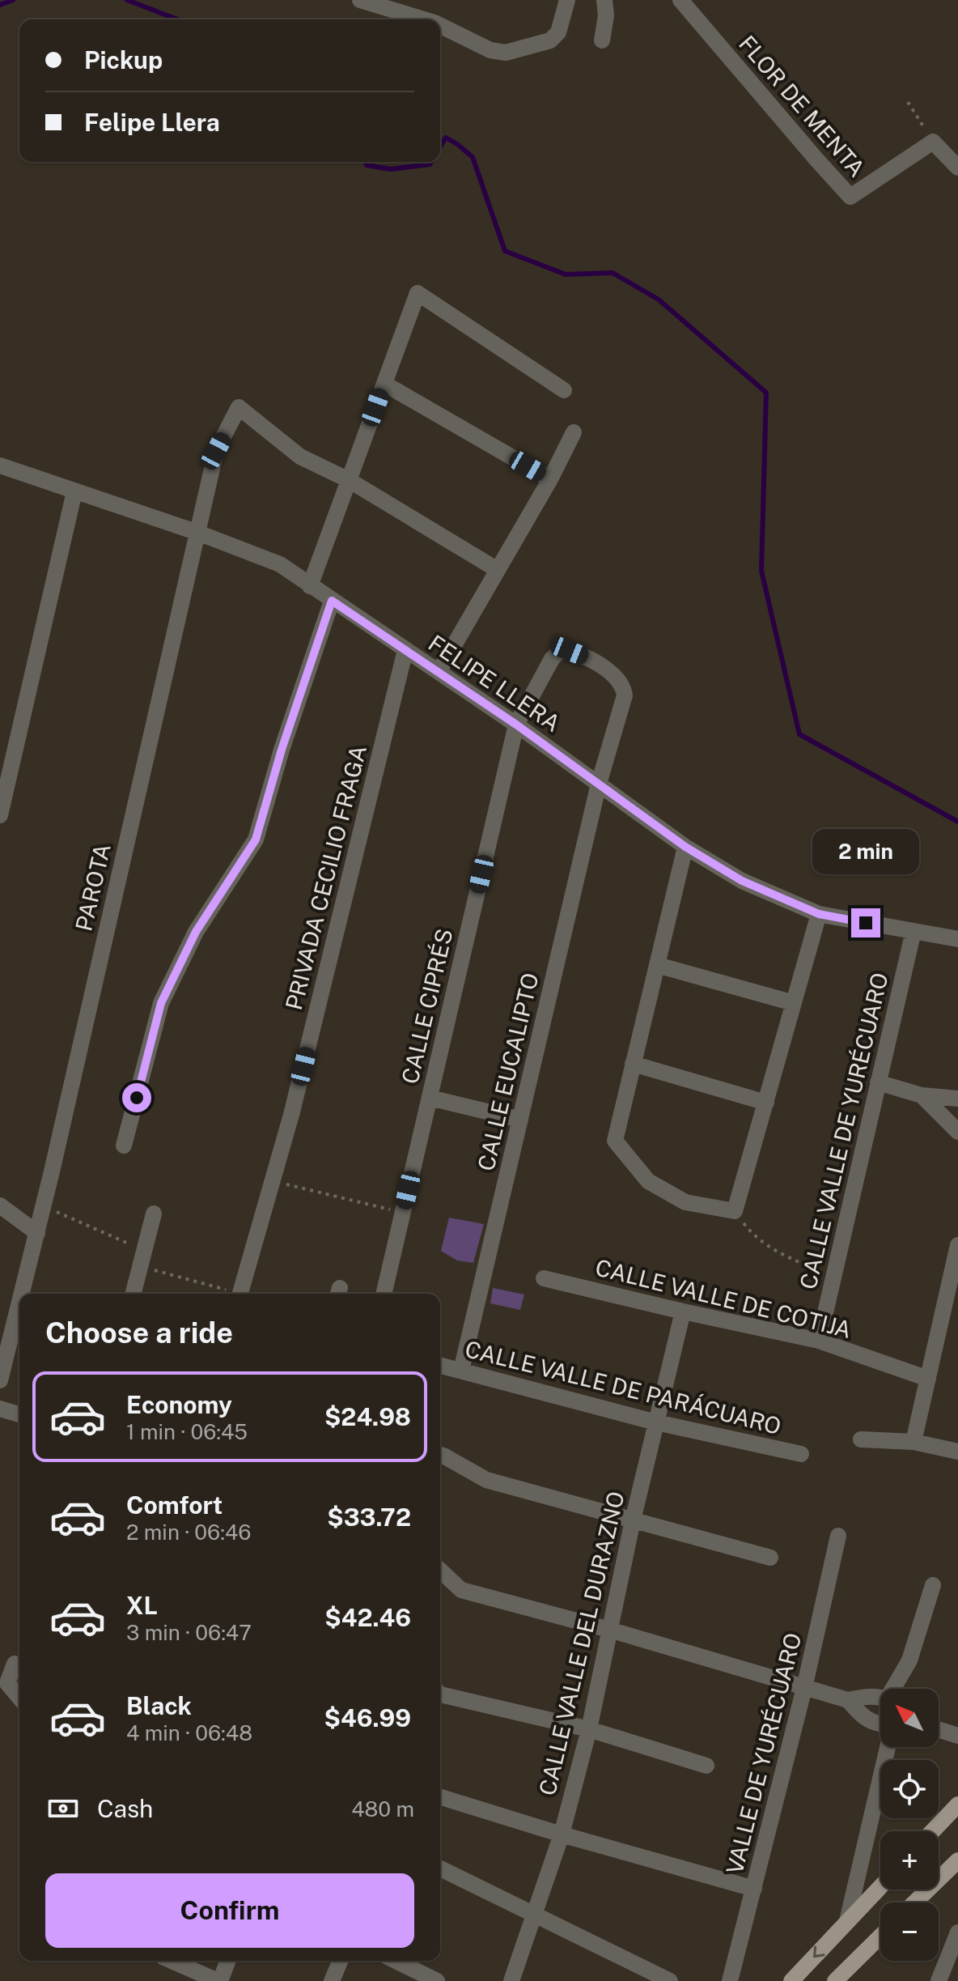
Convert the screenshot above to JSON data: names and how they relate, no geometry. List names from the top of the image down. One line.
{"streets":{"street":["FLOR DE MENTA","FELIPE LLERA","PRIVADA CECILIO FRAGA","PAROTA","CALLE CIPRÉS","CALLE EUCALIPTO","CALLE VALLE DE YURÉCUARO","CALLE VALLE DE COTIJA","CALLE VALLE DE PARÁCUARO","CALLE VALLE DEL DURAZNO","VALLE DE YURÉCUARO"]},"crossings":[["FELIPE LLERA","PRIVADA CECILIO FRAGA"],["FELIPE LLERA","PAROTA"],["FELIPE LLERA","CALLE CIPRÉS"],["FELIPE LLERA","CALLE EUCALIPTO"],["FELIPE LLERA","CALLE VALLE DE YURÉCUARO"],["CALLE CIPRÉS","CALLE EUCALIPTO"],["CALLE EUCALIPTO","CALLE VALLE DE PARÁCUARO"],["CALLE VALLE DE YURÉCUARO","CALLE VALLE DE COTIJA"],["CALLE VALLE DE COTIJA","CALLE VALLE DEL DURAZNO"],["CALLE VALLE DE PARÁCUARO","CALLE VALLE DEL DURAZNO"]],"north":"top left","page":{"banner":["Pickup","Felipe Llera"],"bubble":"2 min","heading":"Choose a ride","list":[{"name":"Economy","note":"1 min · 06:45","value":"$24.98"},{"name":"Comfort","note":"2 min · 06:46","value":"$33.72"},{"name":"XL","note":"3 min · 06:47","value":"$42.46"},{"name":"Black","note":"4 min · 06:48","value":"$46.99"}],"map_buttons":["+","−"],"pay":["Cash","480 m"],"buttons":"Confirm"}}
